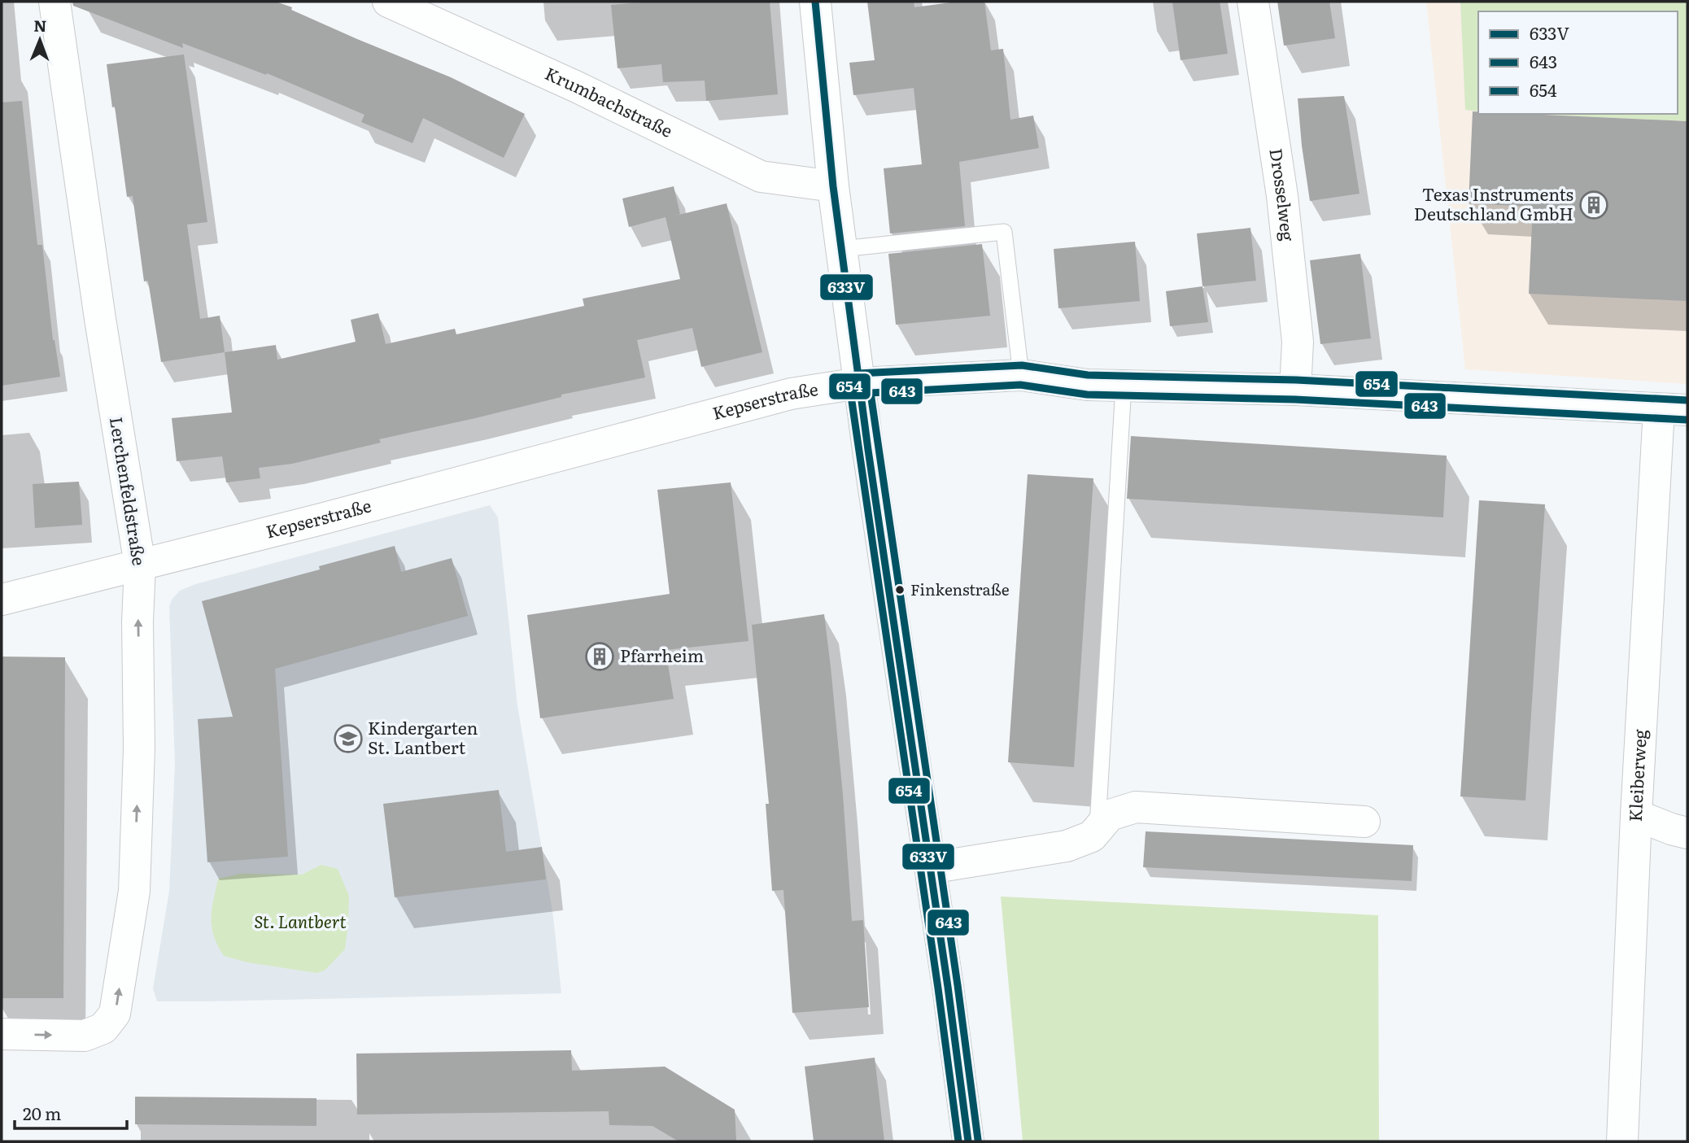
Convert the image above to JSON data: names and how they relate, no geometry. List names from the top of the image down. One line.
{"streets":{"street":["Krumbachstraße","Drosselweg","Kepserstraße","Lerchenfeldstraße","Kleiberweg"]},"crossings":[["Drosselweg","Kepserstraße"],["Kepserstraße","Lerchenfeldstraße"],["Kepserstraße","Kleiberweg"]],"one_way":["Lerchenfeldstraße"],"parks":["St. Lantbert"],"places":{"building":["Texas Instruments Deutschland GmbH","Pfarrheim"],"other":["Finkenstraße"],"school or university":["Kindergarten St. Lantbert"]},"lines":["transit line 633V","transit line 654","transit line 643"],"legend":["633V","643","654"],"scale_bar":"20 m","north":"top"}
